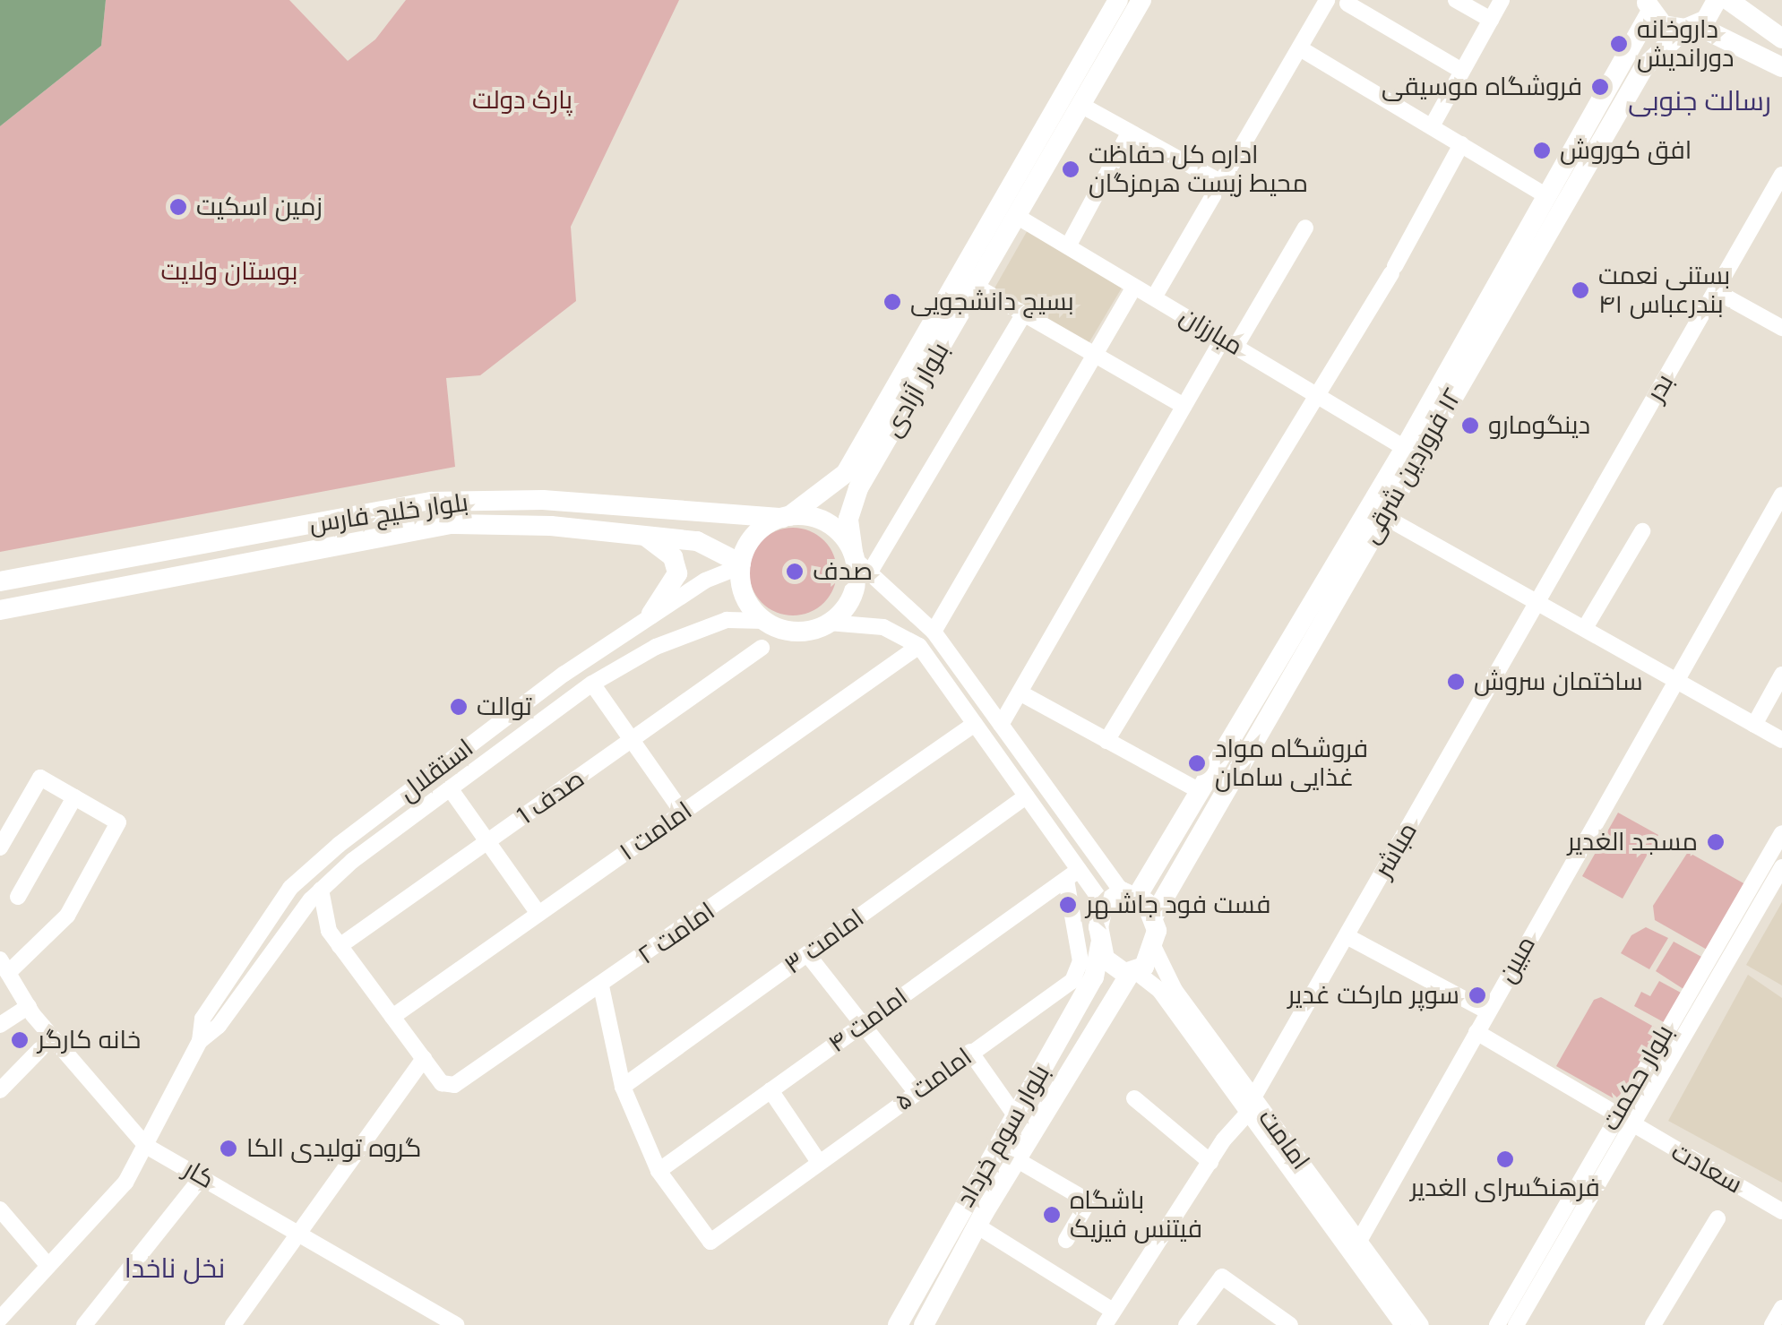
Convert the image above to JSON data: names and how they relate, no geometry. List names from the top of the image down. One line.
{"streets":{"main road":["بلوار آزادی","١٢ فروردین شرقی","بلوار خلیج فارس","بلوار سوم خرداد"],"street":["مبارزان","بدر","استقلال","صدف 1","امامت ۱","مباشر","امامت ۲","امامت ۳","مبین","امامت ۴","بلوار حکمت","امامت ۵","امامت","سعادت","کار"]},"crossings":[["مبارزان","بلوار آزادی"],["مبارزان","١٢ فروردین شرقی"],["بدر","مباشر"],["بلوار آزادی","بلوار خلیج فارس"],["بلوار آزادی","استقلال"],["١٢ فروردین شرقی","بلوار سوم خرداد"],["١٢ فروردین شرقی","امامت"],["بلوار خلیج فارس","استقلال"],["استقلال","کار"],["صدف 1","امامت ۲"],["امامت ۱","امامت ۲"],["مباشر","امامت"],["مبین","امامت"],["مبین","سعادت"],["امامت ۴","امامت ۵"],["بلوار حکمت","سعادت"],["بلوار سوم خرداد","امامت"]],"districts":["رسالت جنوبی","نخل ناخدا"],"parks":["پارک دولت","بوستان ولایت"],"places":["داروخانه دوراندیش","فروشگاه موسیقی","افق کوروش","اداره کل حفاظت محیط زیست هرمزگان","زمین اسکیت","بستنی نعمت بندرعباس ۴۱","بسیج دانشجویی","دینگومارو","صدف","ساختمان سروش","توالت","فروشگاه مواد غذایی سامان","مسجد الغدیر","فست فود جاشـهر","سوپر مارکت غدیر","خانه کارگر","گروه تولیدی الکا","فرهنگسرای الغدیر","باشگاه فیتنس فیزیک"]}
